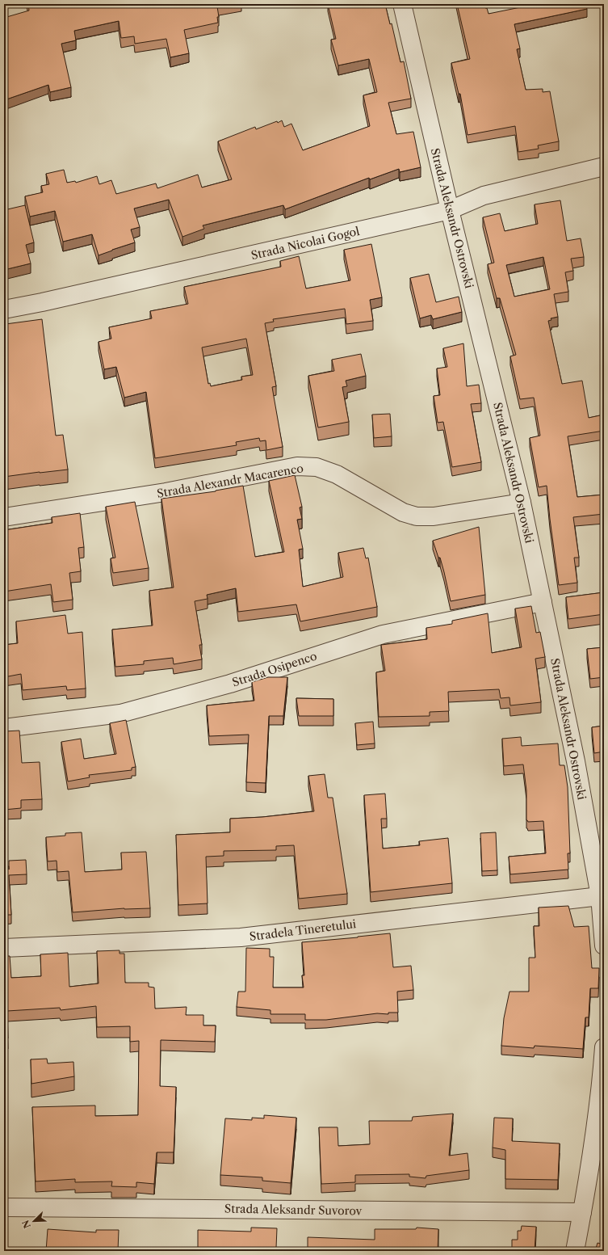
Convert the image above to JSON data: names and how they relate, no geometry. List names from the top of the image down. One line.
{"streets":{"street":["Strada Aleksandr Ostrovski","Strada Nicolai Gogol","Strada Alexandr Macarenco","Strada Osipenco","Stradela Tineretului","Strada Aleksandr Suvorov"]},"crossings":[["Strada Aleksandr Ostrovski","Strada Nicolai Gogol"],["Strada Aleksandr Ostrovski","Strada Alexandr Macarenco"],["Strada Aleksandr Ostrovski","Strada Osipenco"],["Strada Aleksandr Ostrovski","Stradela Tineretului"]],"north":"bottom left"}
